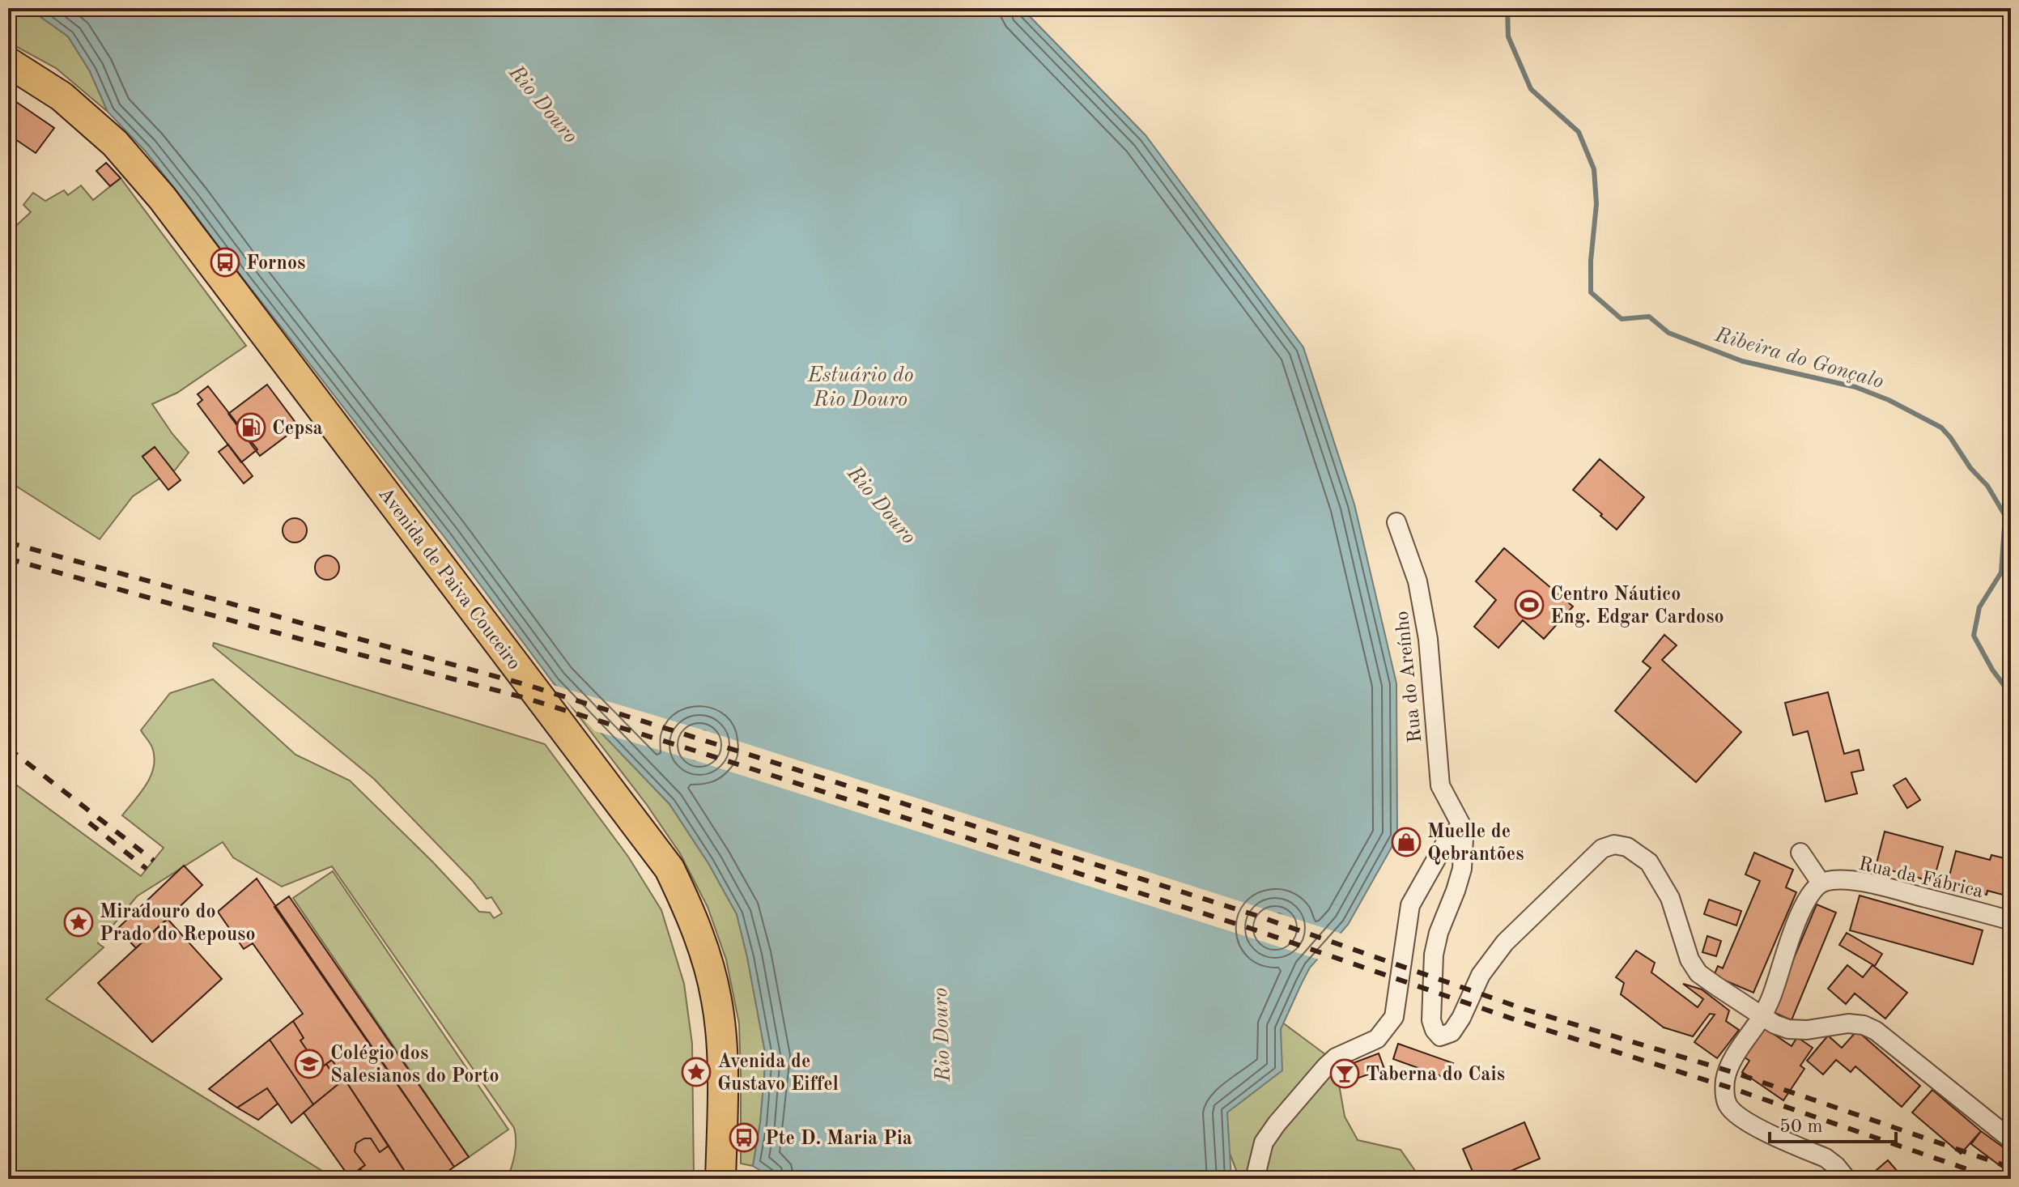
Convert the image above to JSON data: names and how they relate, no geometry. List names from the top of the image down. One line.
{"streets":{"main road":["Avenida de Paiva Couceiro"],"street":["Rua do Areínho","Rua da Fábrica"]},"water":["Rio Douro","Ribeira do Gonçalo","Estuário do Rio Douro"],"places":{"bus stop":["Fornos","Pte D. Maria Pia"],"fuel station":["Cepsa"],"sports":["Centro Náutico Eng. Edgar Cardoso"],"shop":["Muelle de Qebrantões"],"place":["Miradouro do Prado do Repouso","Avenida de Gustavo Eiffel"],"school or university":["Colégio dos Salesianos do Porto"],"bar":["Taberna do Cais"]},"scale_bar":"50 m"}
